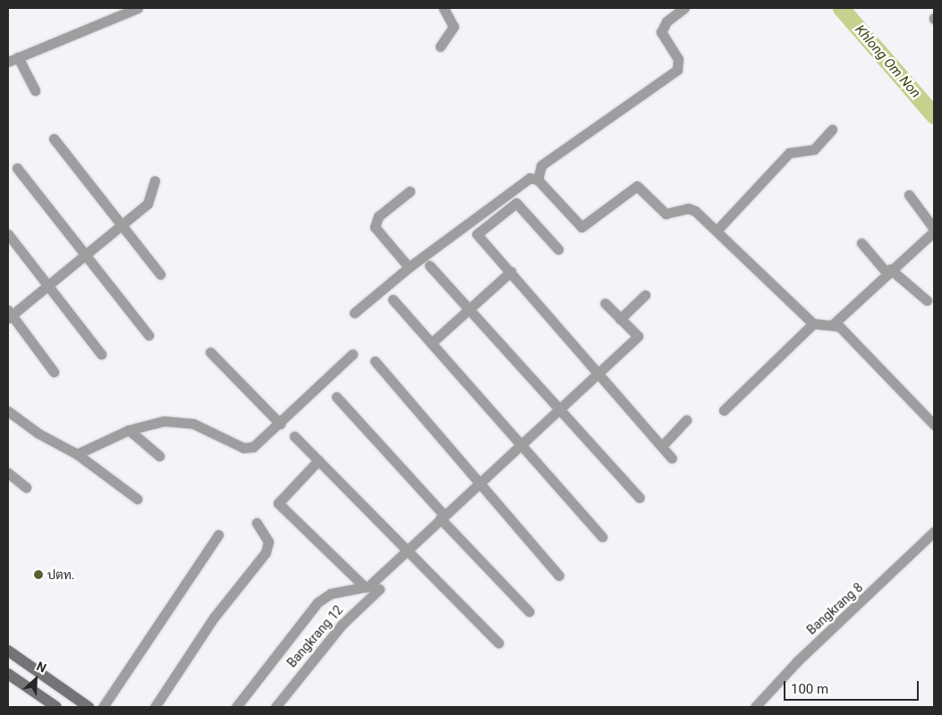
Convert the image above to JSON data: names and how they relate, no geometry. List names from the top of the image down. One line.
{"streets":{"street":["Bangkrang 8","Bangkrang 12"]},"water":["Khlong Om Non"],"places":["ปตท."],"scale_bar":"100 m","north":"top right"}
